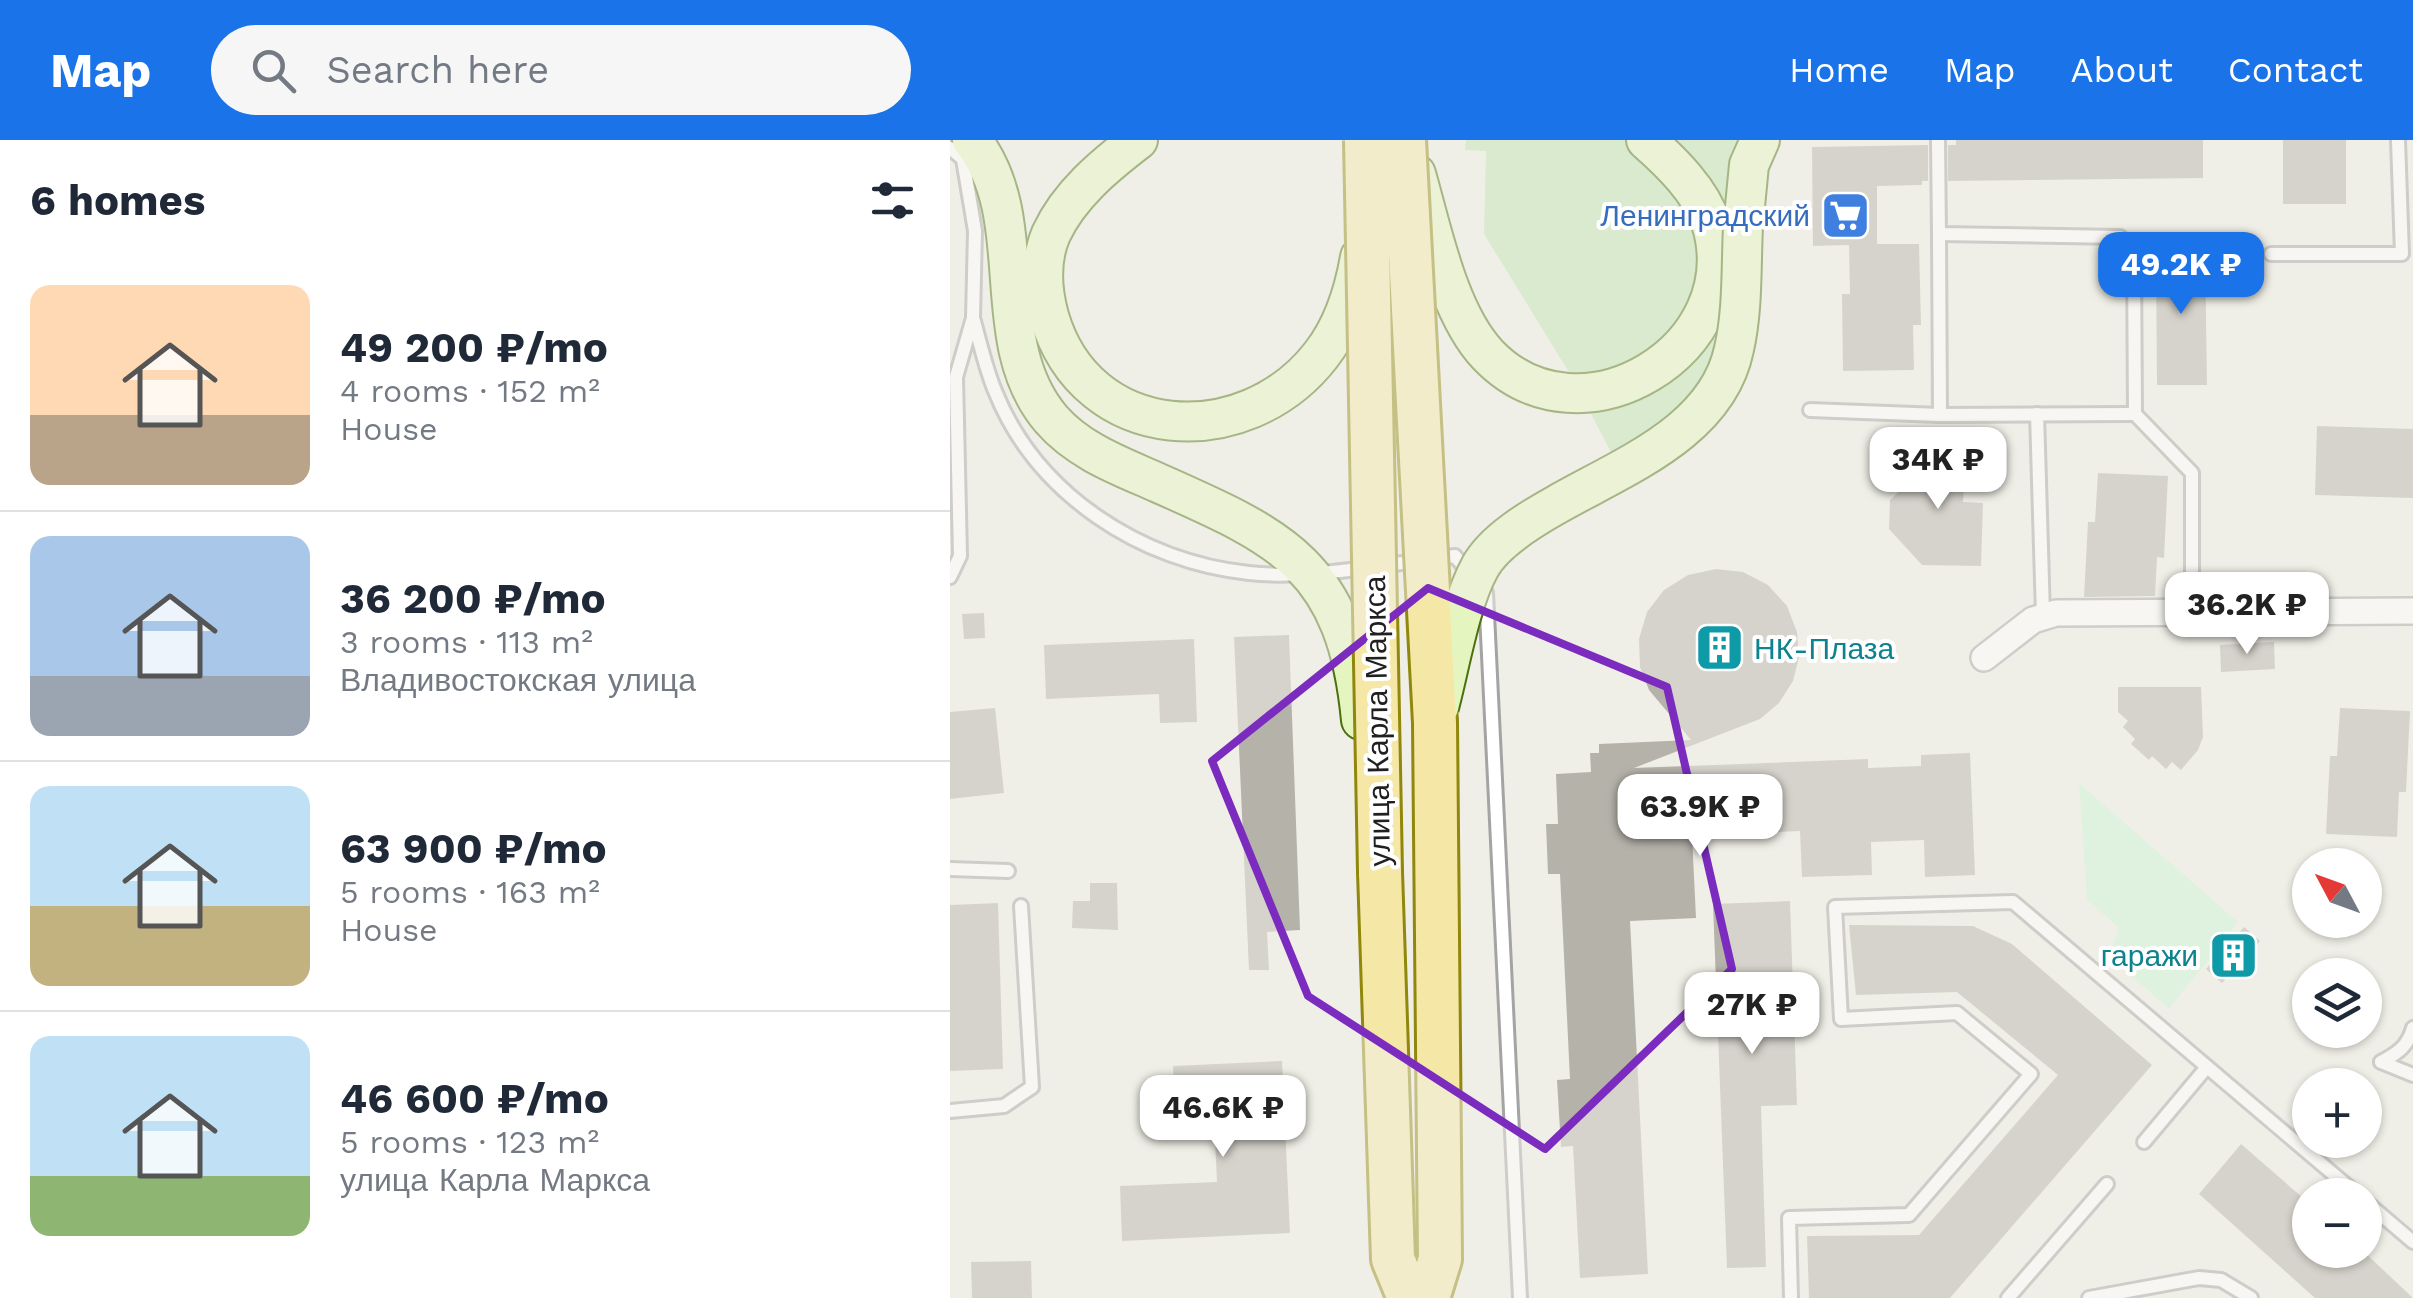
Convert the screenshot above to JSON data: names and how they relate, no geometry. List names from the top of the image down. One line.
{"streets":{"main road":["улица Карла Маркса"]},"places":{"supermarket":["Ленинградский"],"building":["НК-Плаза","гаражи"]},"north":"top left","page":{"header":"Map","search":"Search here","nav":["Home","Map","About","Contact"],"heading":"6 homes","price":["49.2K ₽","34K ₽","36.2K ₽","63.9K ₽","27K ₽","46.6K ₽"],"list":[{"name":"49 200 ₽/mo","note":"4 rooms · 152 m² · House"},{"name":"36 200 ₽/mo","note":"3 rooms · 113 m² · Владивостокская улица"},{"name":"63 900 ₽/mo","note":"5 rooms · 163 m² · House"},{"name":"46 600 ₽/mo","note":"5 rooms · 123 m² · улица Карла Маркса"}],"map_buttons":["+","−"]}}
